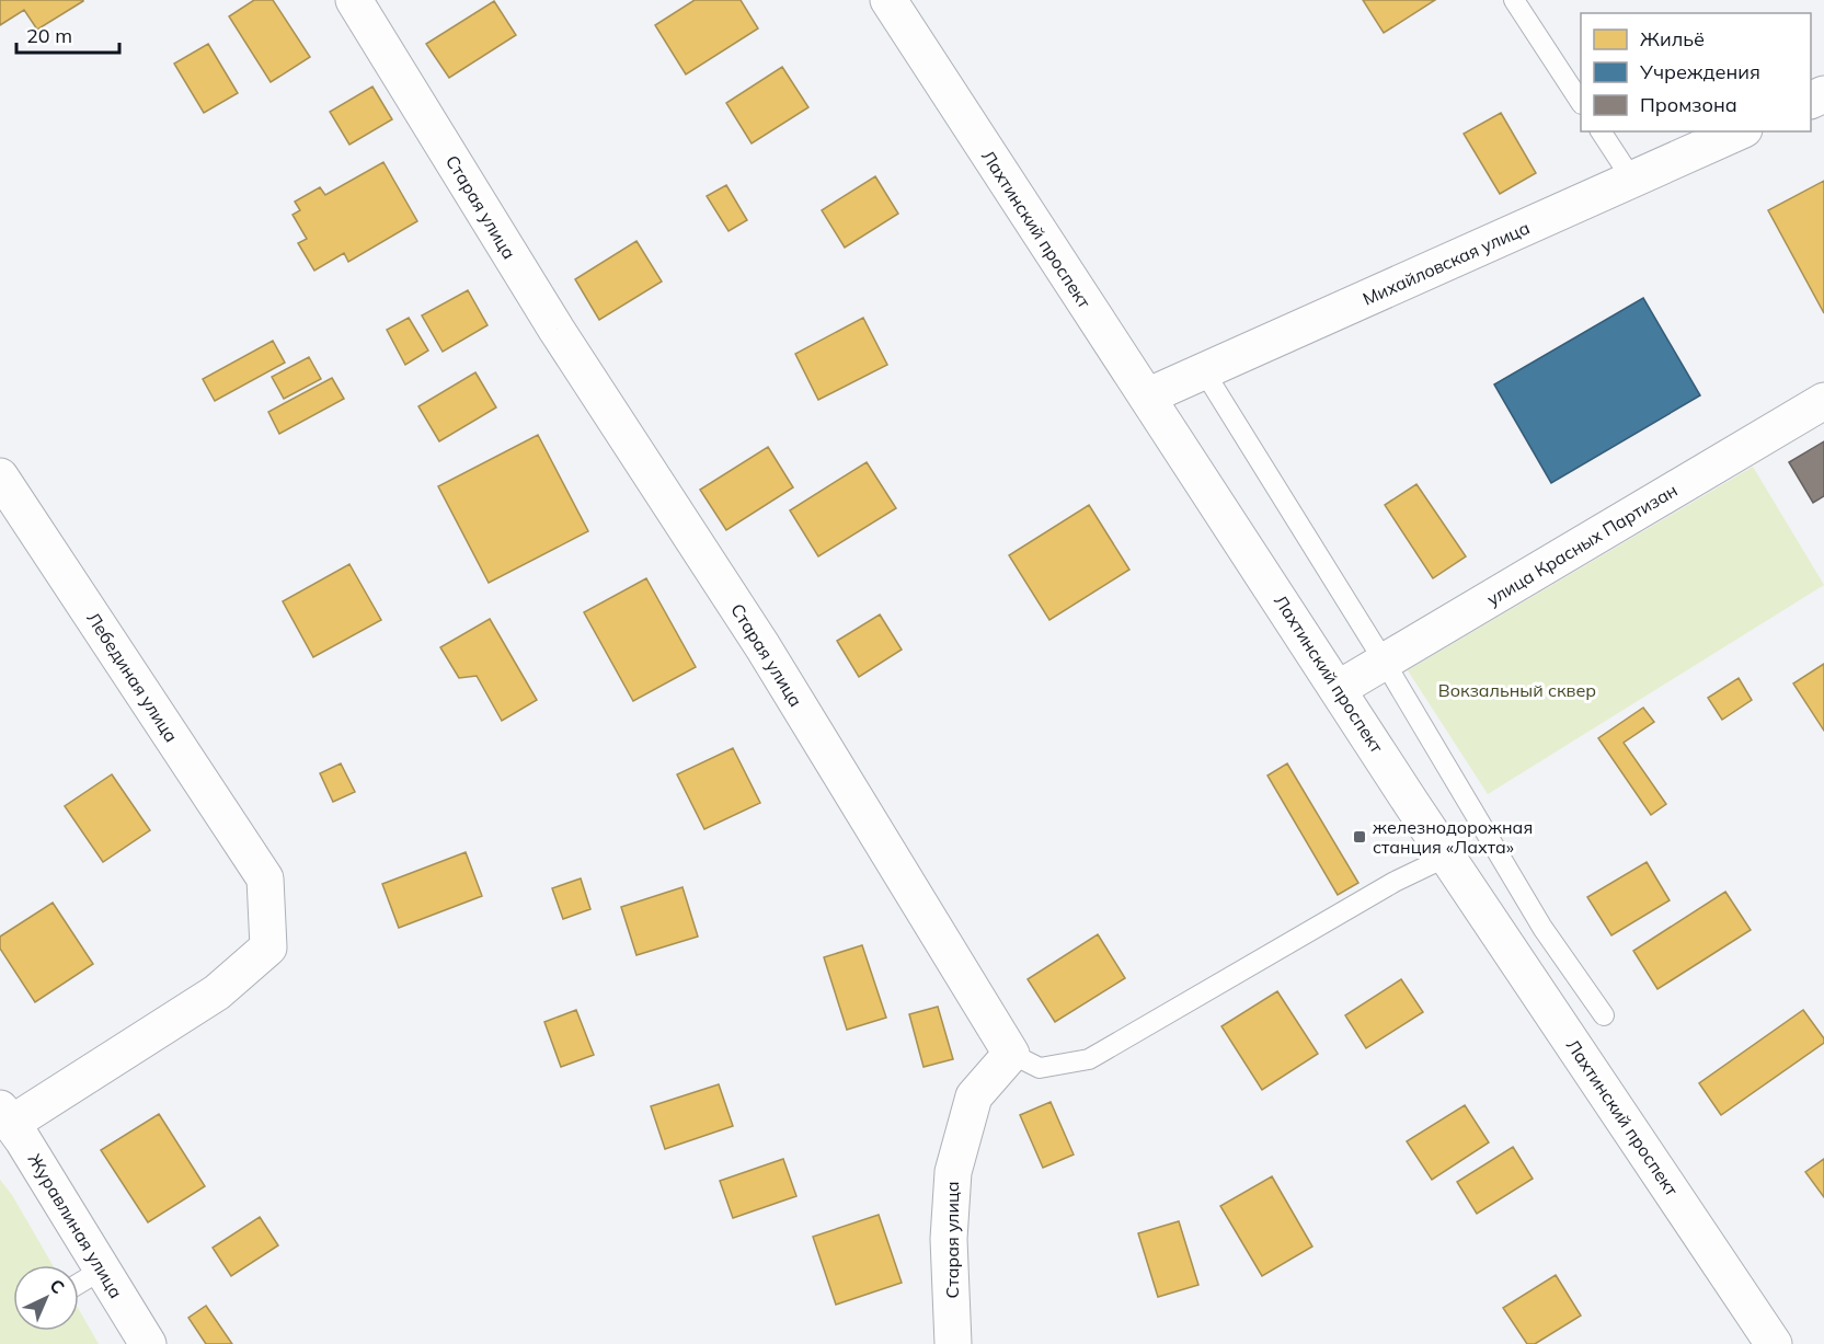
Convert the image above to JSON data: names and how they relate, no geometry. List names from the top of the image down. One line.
{"streets":{"street":["Старая улица","Лахтинский проспект","Михайловская улица","улица Красных Партизан","Лебединая улица","Журавлиная улица"]},"crossings":[["Лахтинский проспект","Михайловская улица"],["Лахтинский проспект","улица Красных Партизан"],["Лебединая улица","Журавлиная улица"]],"parks":["Вокзальный сквер"],"places":{"transit":["железнодорожная станция «Лахта»"]},"legend":["Жильё","Учреждения","Промзона"],"scale_bar":"20 m","north":"top right"}
